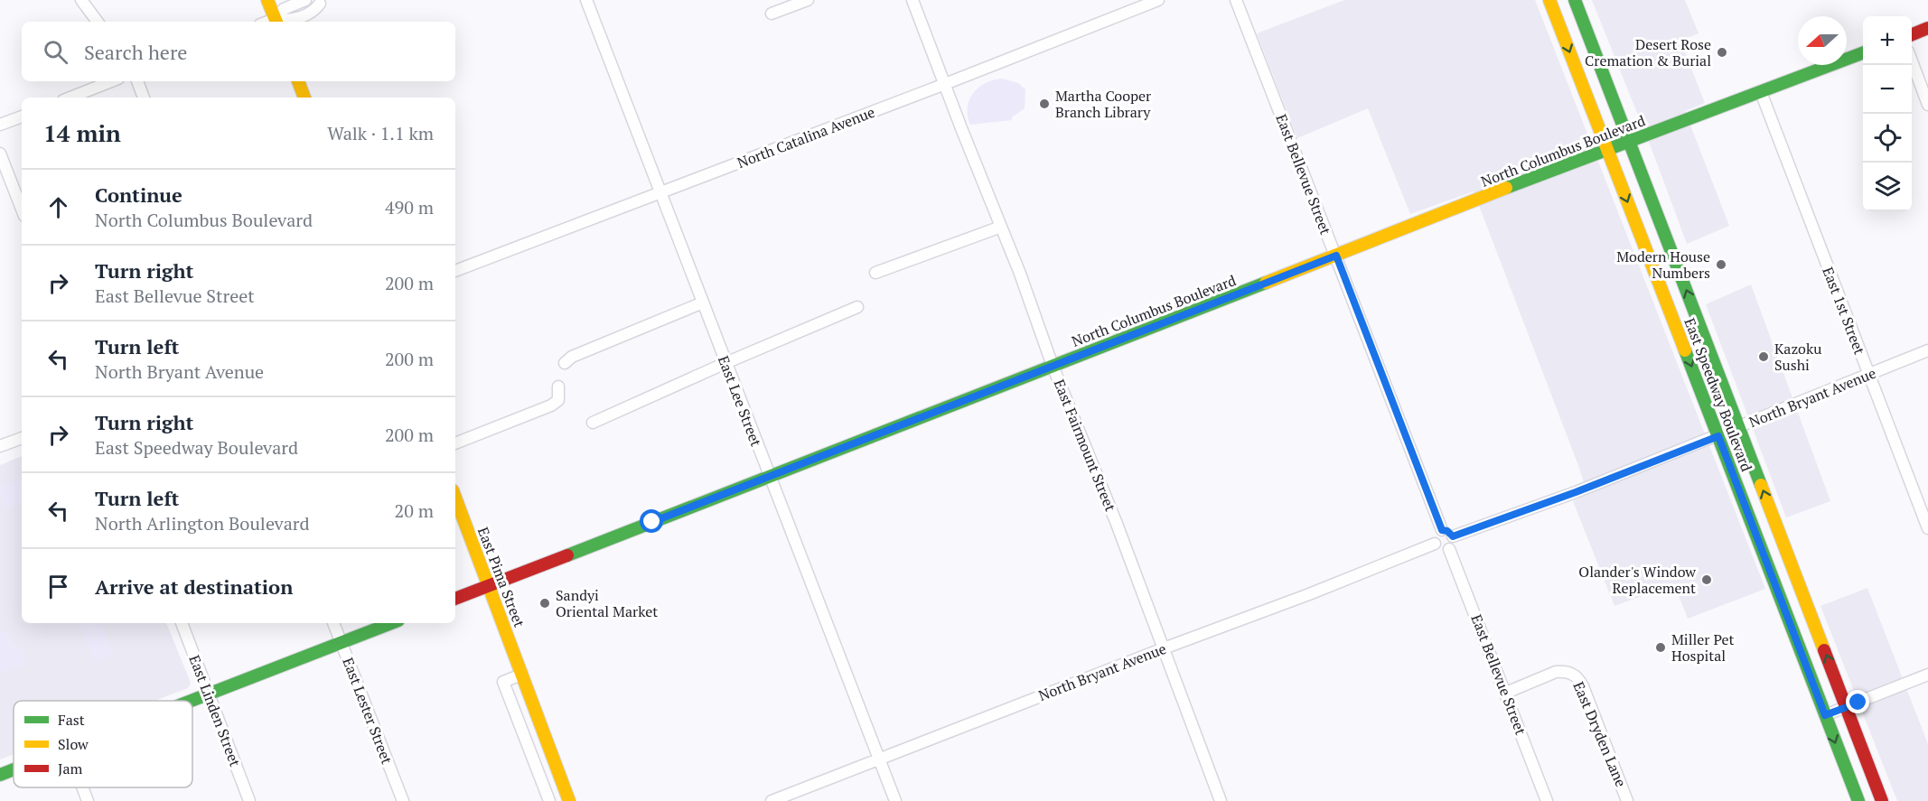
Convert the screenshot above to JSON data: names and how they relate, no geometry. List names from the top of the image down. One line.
{"streets":{"street":["North Catalina Avenue","North Columbus Boulevard","East Bellevue Street","East 1st Street","East Speedway Boulevard","North Bryant Avenue","East Lee Street","East Fairmount Street","East Pima Street","East Linden Street","East Lester Street","East Dryden Lane"]},"crossings":[["North Catalina Avenue","East Lee Street"],["North Catalina Avenue","East Fairmount Street"],["North Columbus Boulevard","East Bellevue Street"],["North Columbus Boulevard","East 1st Street"],["North Columbus Boulevard","East Speedway Boulevard"],["North Columbus Boulevard","East Lee Street"],["North Columbus Boulevard","East Fairmount Street"],["North Columbus Boulevard","East Pima Street"],["East Bellevue Street","North Bryant Avenue"],["East Bellevue Street","East Dryden Lane"],["East 1st Street","North Bryant Avenue"],["East Speedway Boulevard","North Bryant Avenue"],["North Bryant Avenue","East Lee Street"],["North Bryant Avenue","East Fairmount Street"]],"places":["Desert Rose Cremation & Burial","Martha Cooper Branch Library","Modern House Numbers","Kazoku Sushi","Olander's Window Replacement","Sandyi Oriental Market","Miller Pet Hospital"],"legend":["Fast","Slow","Jam"],"north":"left","page":{"map_buttons":["+","−"],"search":"Search here","heading":["14 min","Walk · 1.1 km"],"list":[["Continue","North Columbus Boulevard","490 m"],["Turn right","East Bellevue Street","200 m"],["Turn left","North Bryant Avenue","200 m"],["Turn right","East Speedway Boulevard","200 m"],["Turn left","North Arlington Boulevard","20 m"],"Arrive at destination"]}}
